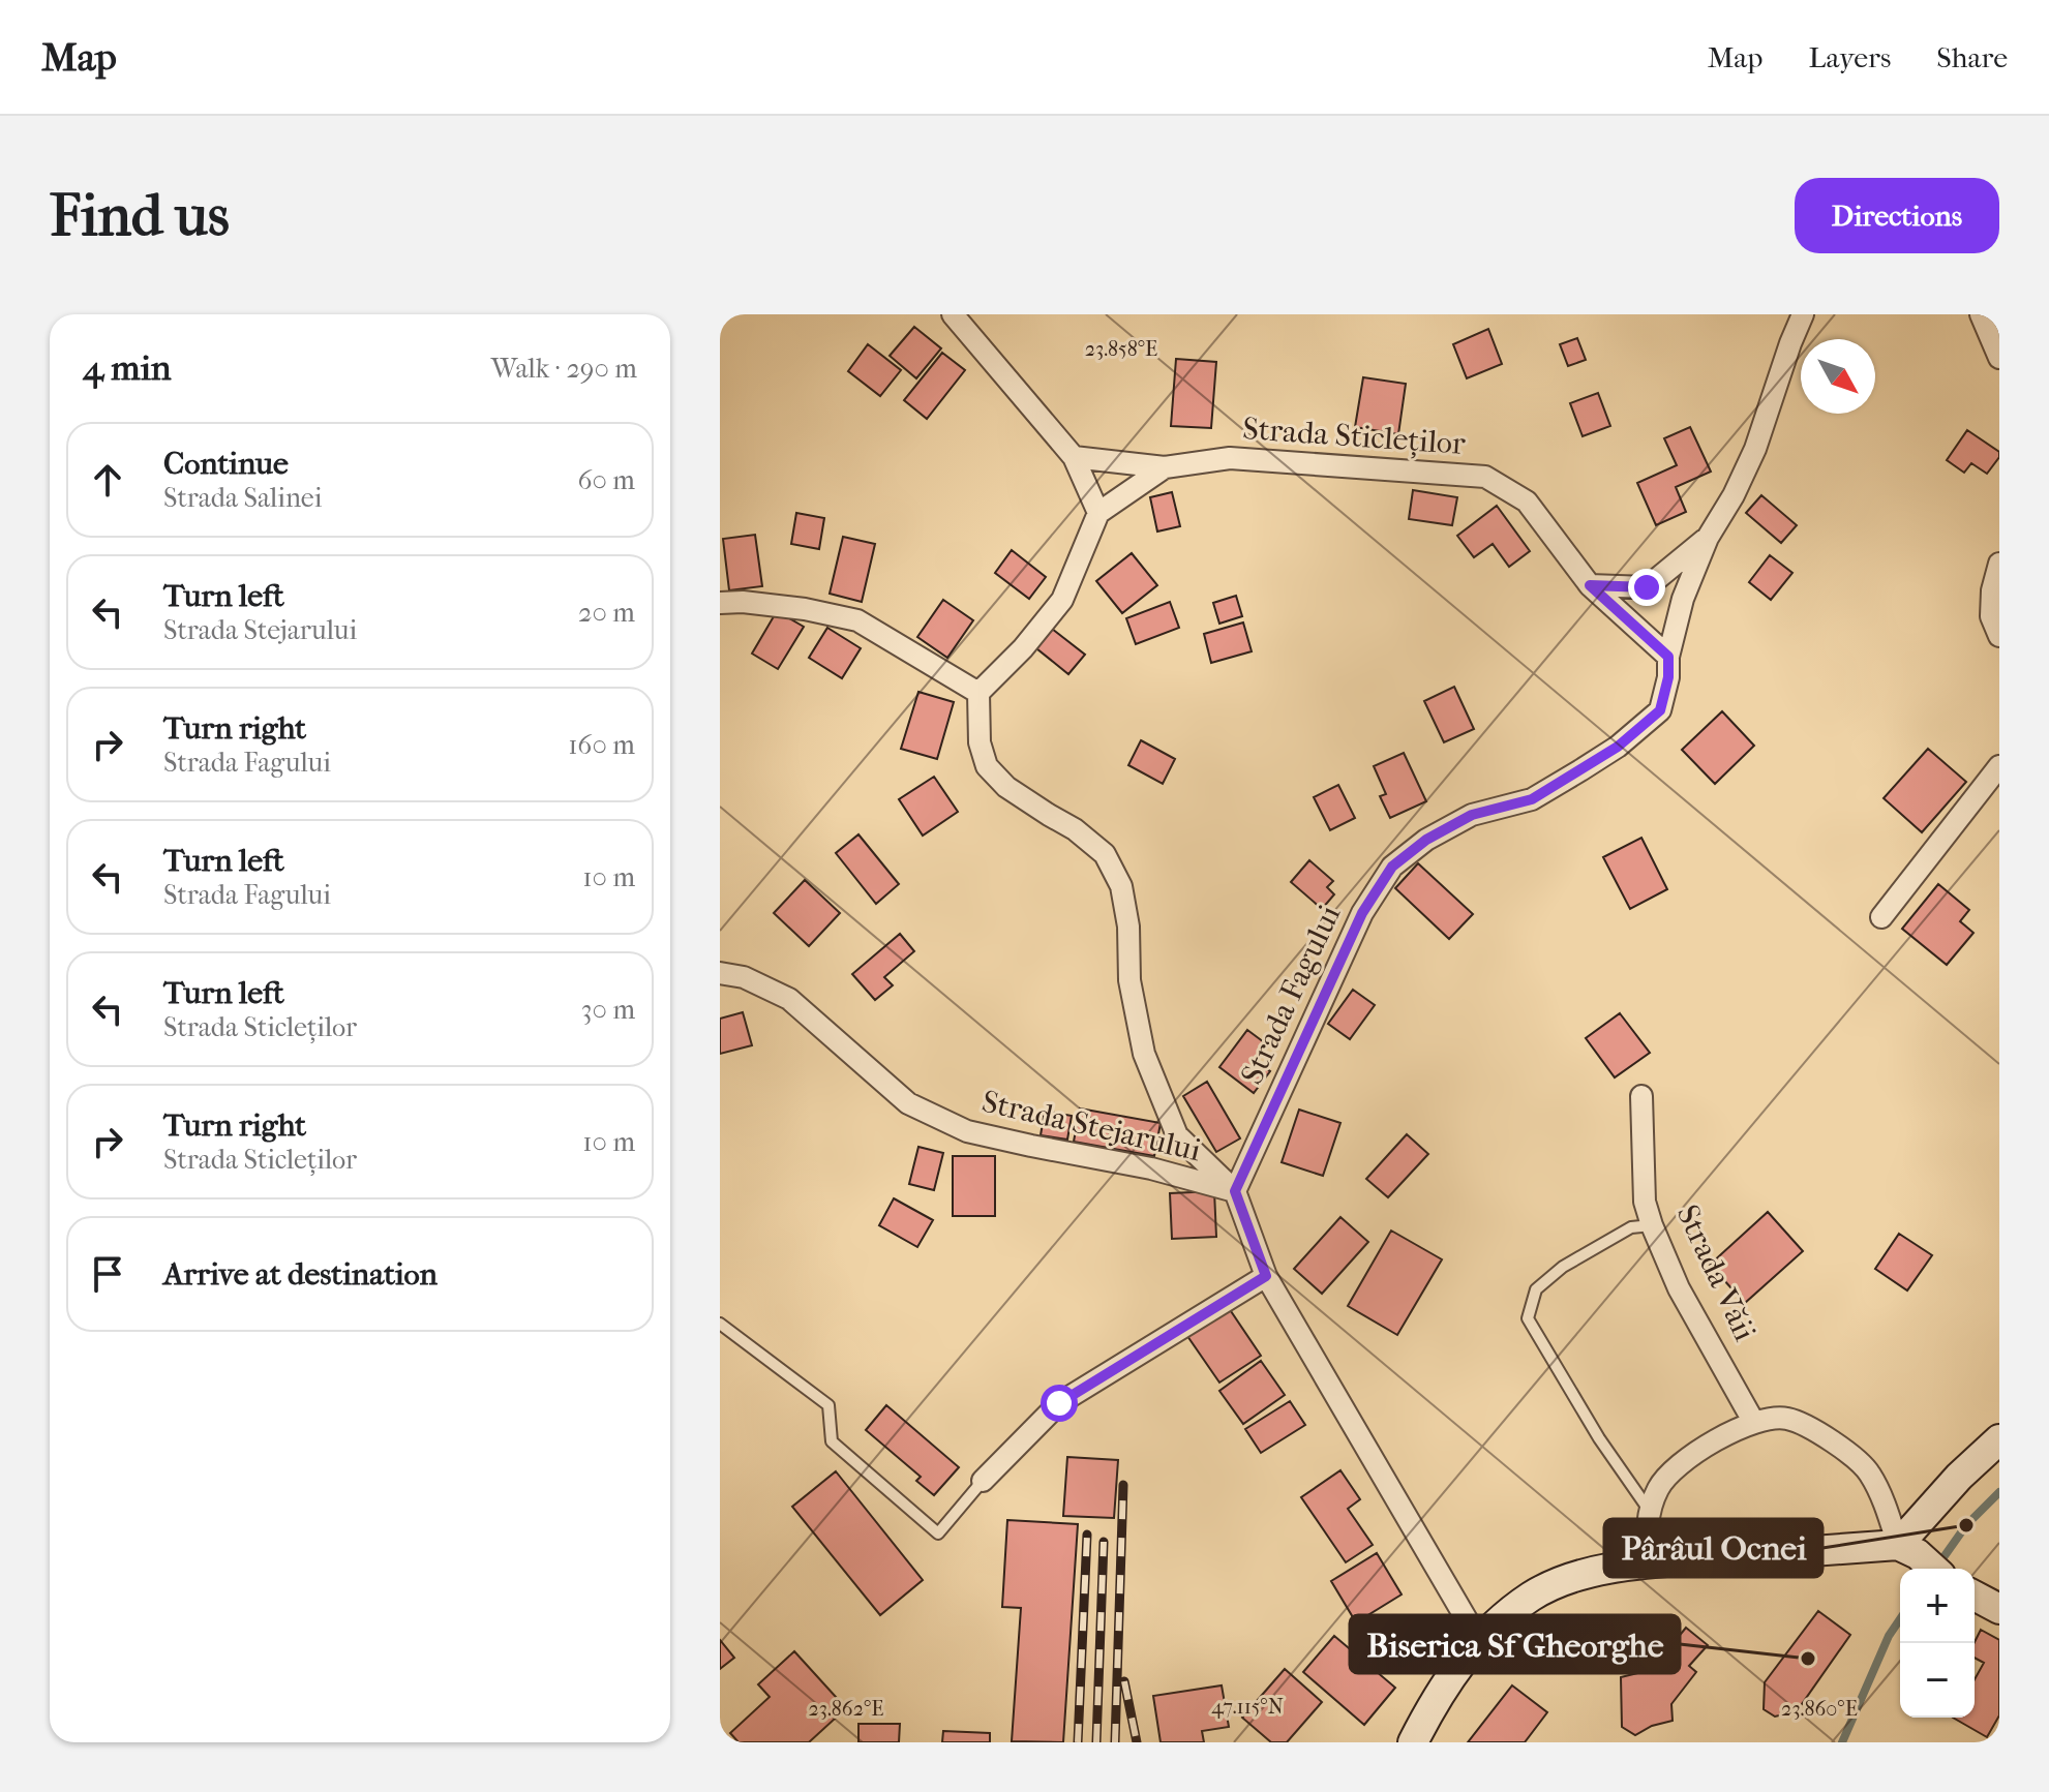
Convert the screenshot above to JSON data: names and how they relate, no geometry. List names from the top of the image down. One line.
{"streets":{"street":["Strada Sticleților","Strada Fagului","Strada Stejarului","Strada Văii"]},"crossings":[["Strada Sticleților","Strada Fagului"],["Strada Fagului","Strada Stejarului"]],"places":["Pârâul Ocnei","Biserica Sf Gheorghe"],"north":"bottom right","page":{"header":"Map","nav":["Map","Layers","Share"],"buttons":"Directions","title":"Find us","heading":["4 min","Walk · 290 m"],"list":[["Continue","Strada Salinei","60 m"],["Turn left","Strada Stejarului","20 m"],["Turn right","Strada Fagului","160 m"],["Turn left","Strada Fagului","10 m"],["Turn left","Strada Sticleților","30 m"],["Turn right","Strada Sticleților","10 m"],"Arrive at destination"],"map_buttons":["+","−"]},"coordinates":["23.858°E","47.115°N","23.862°E","23.860°E"]}
